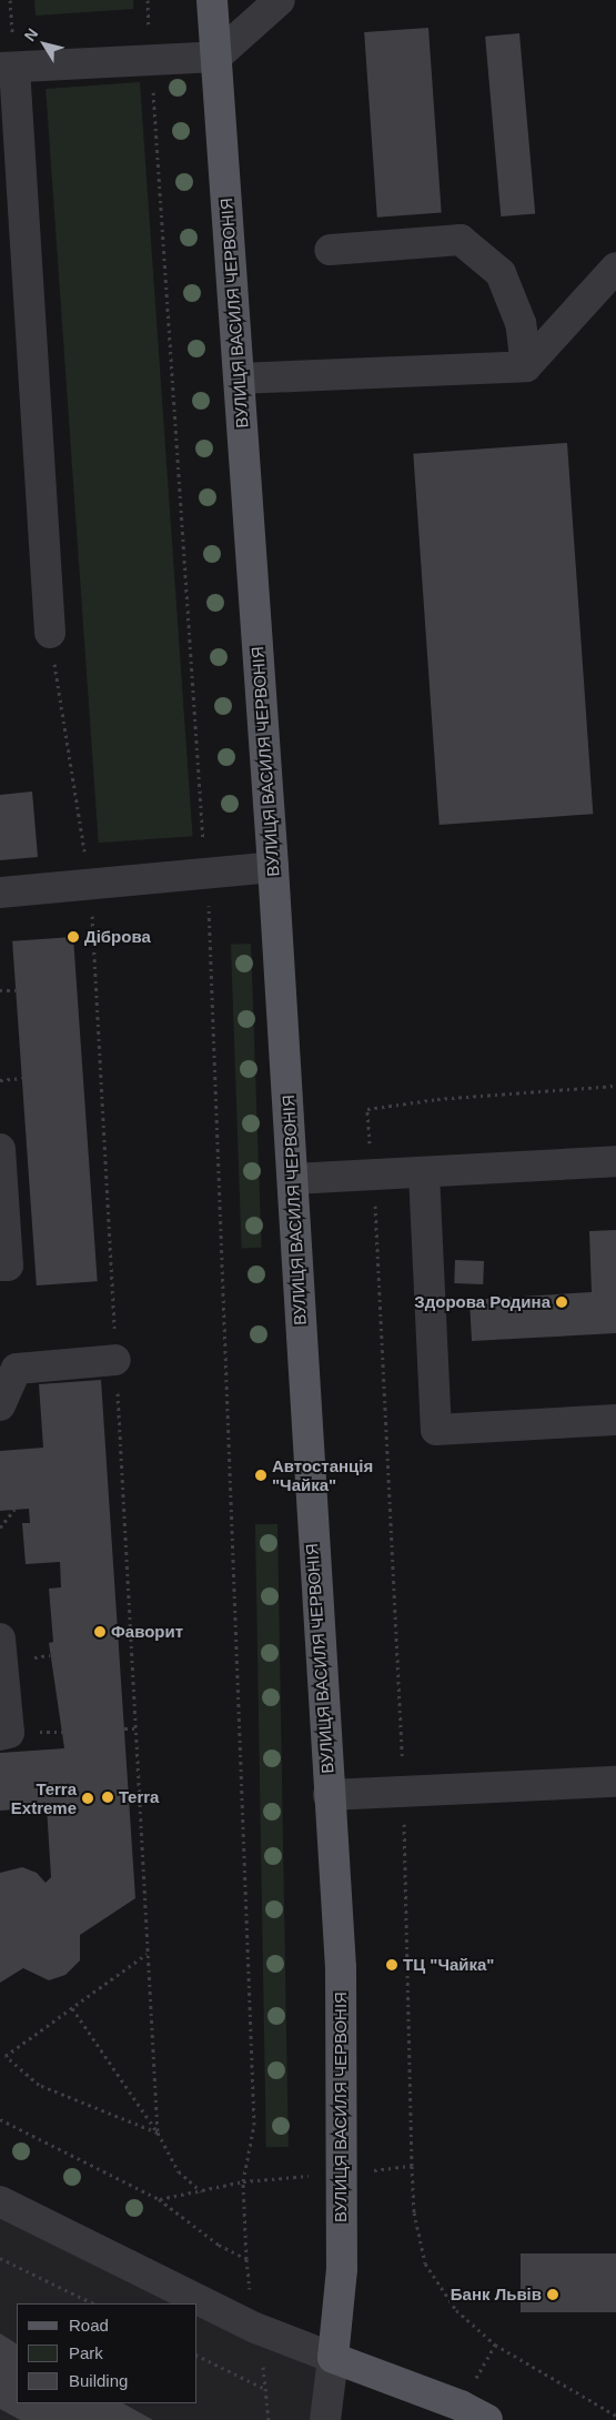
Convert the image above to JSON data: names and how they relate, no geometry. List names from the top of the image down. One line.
{"streets":{"main road":["ВУЛИЦЯ ВАСИЛЯ ЧЕРВОНІЯ"]},"places":["Діброва","Здорова Родина","Автостанція \"Чайка\"","Фаворит","Terra","Terra Extreme","ТЦ \"Чайка\"","Банк Львів"],"legend":["Road","Park","Building"],"north":"top left"}
